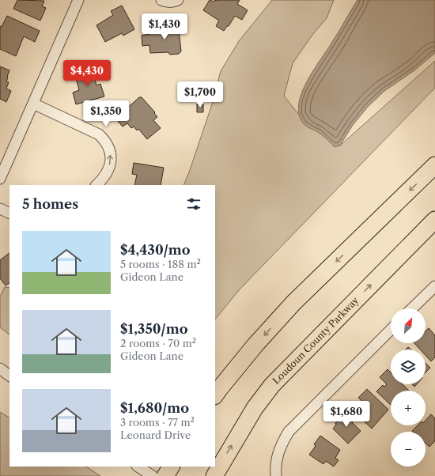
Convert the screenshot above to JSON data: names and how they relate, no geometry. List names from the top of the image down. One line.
{"streets":{"main road":["Loudoun County Parkway"]},"north":"top right","page":{"price":["$1,430","$4,430","$1,700","$1,350","$1,680"],"heading":"5 homes","list":[{"name":"$4,430/mo","note":"5 rooms · 188 m² · Gideon Lane"},{"name":"$1,350/mo","note":"2 rooms · 70 m² · Gideon Lane"},{"name":"$1,680/mo","note":"3 rooms · 77 m² · Leonard Drive"}],"map_buttons":["+","−"]}}
